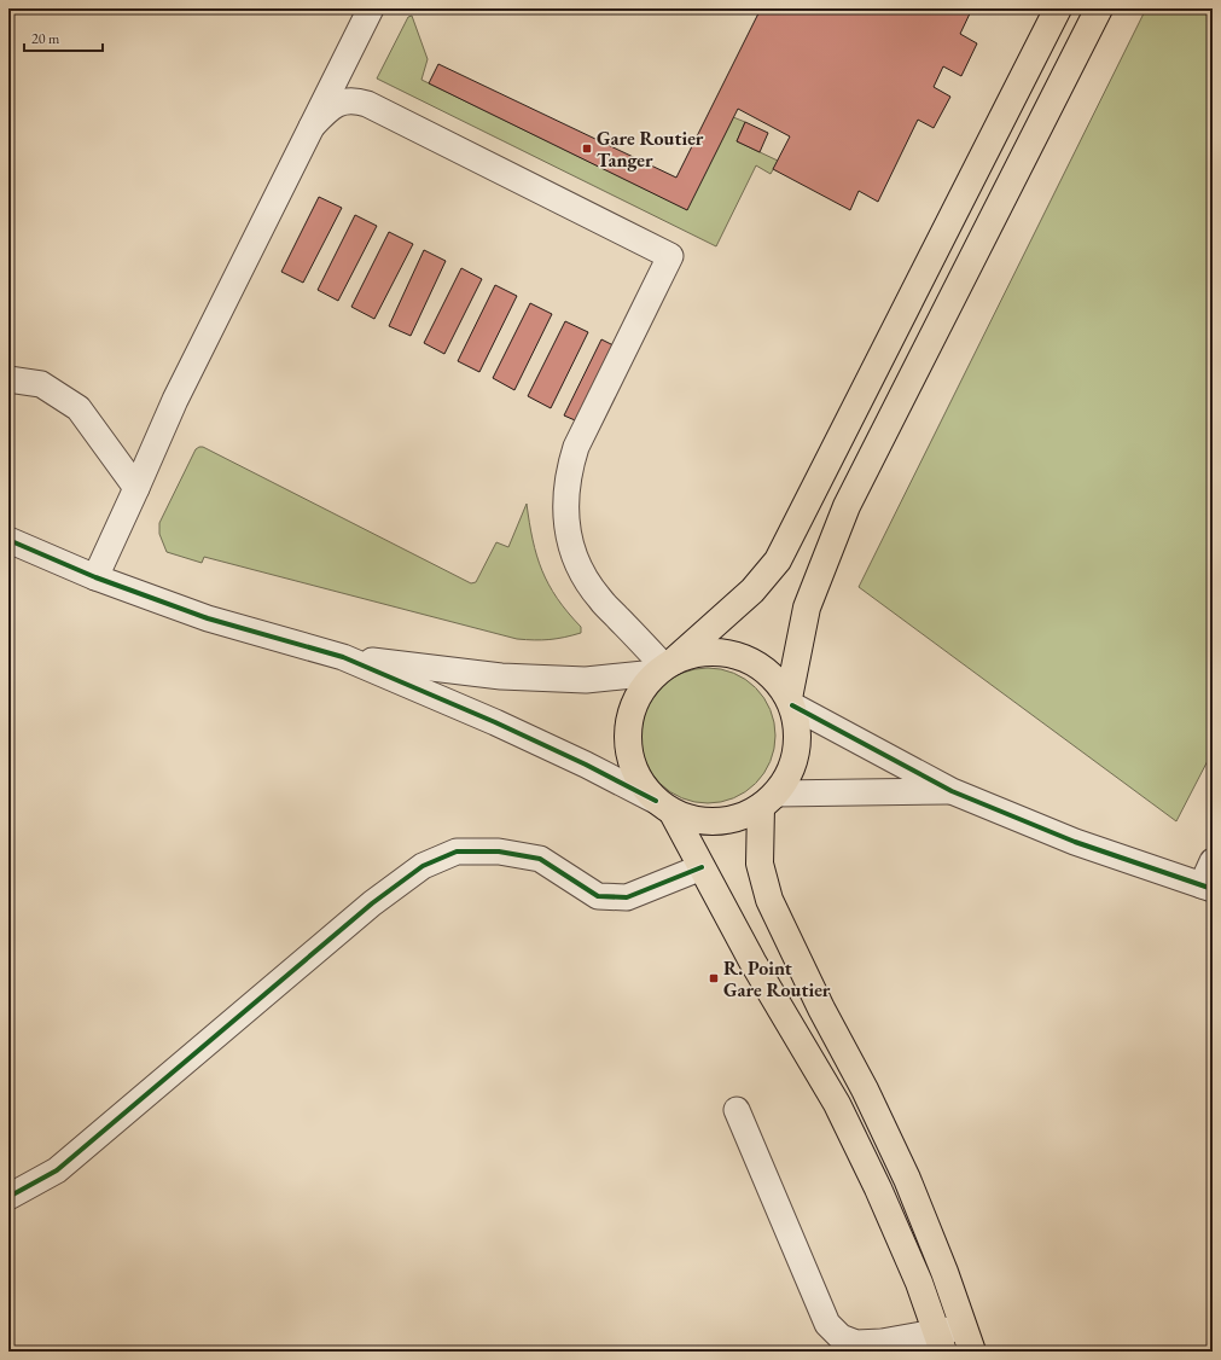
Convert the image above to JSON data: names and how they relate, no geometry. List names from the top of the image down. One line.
{"places":{"transit":["Gare Routier Tanger","R. Point Gare Routier"]},"scale_bar":"20 m"}
